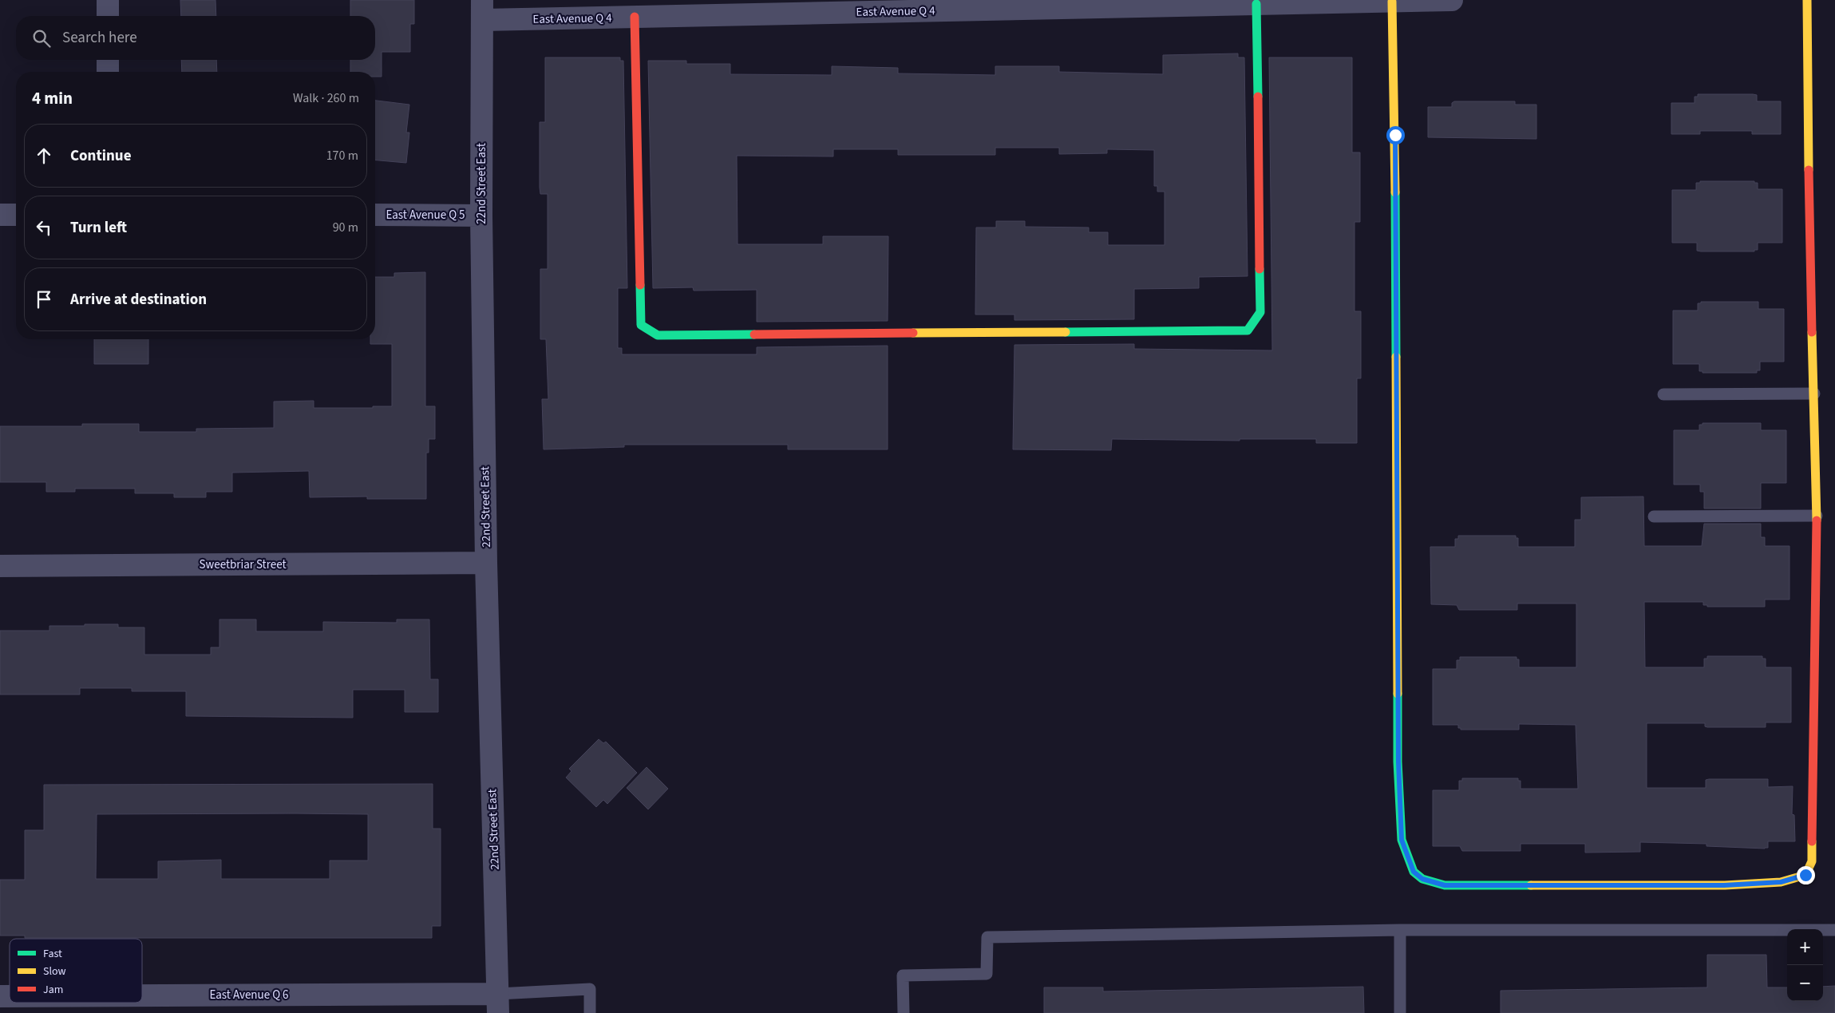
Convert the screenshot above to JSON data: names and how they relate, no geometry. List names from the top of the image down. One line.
{"streets":{"street":["East Avenue Q 4","22nd Street East","East Avenue Q 5","Sweetbriar Street","East Avenue Q 6"]},"crossings":[["East Avenue Q 4","22nd Street East"],["22nd Street East","East Avenue Q 5"],["22nd Street East","Sweetbriar Street"],["22nd Street East","East Avenue Q 6"]],"legend":["Fast","Slow","Jam"],"page":{"search":"Search here","heading":["4 min","Walk · 260 m"],"list":[["Continue","170 m"],["Turn left","90 m"],"Arrive at destination"],"map_buttons":["+","−"]}}
